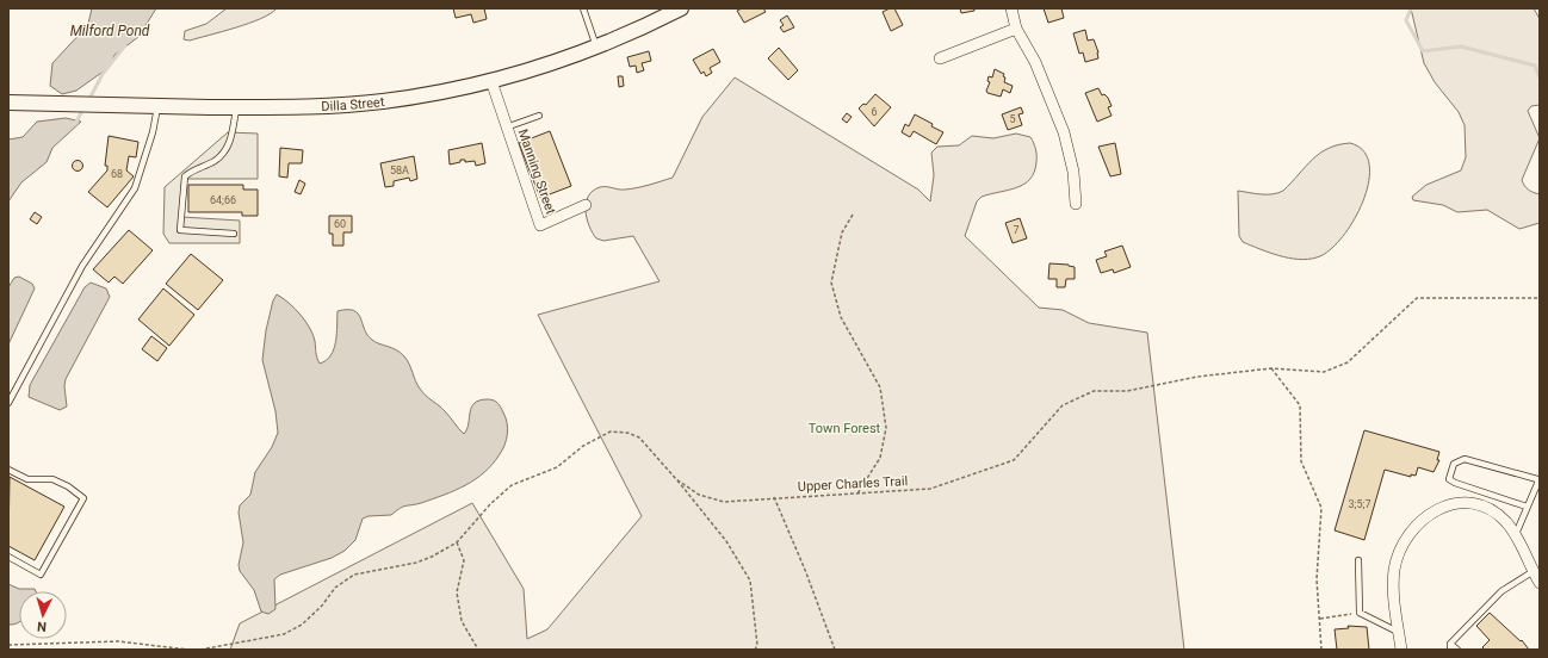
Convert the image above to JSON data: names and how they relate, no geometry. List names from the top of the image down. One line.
{"streets":{"main road":["Dilla Street"],"street":["Manning Street"],"path":["Upper Charles Trail"]},"crossings":[["Dilla Street","Manning Street"]],"water":["Milford Pond"],"parks":["Town Forest"],"house_numbers":["6","5","58A","68","64;66","60","7","3;5;7"],"north":"bottom"}
